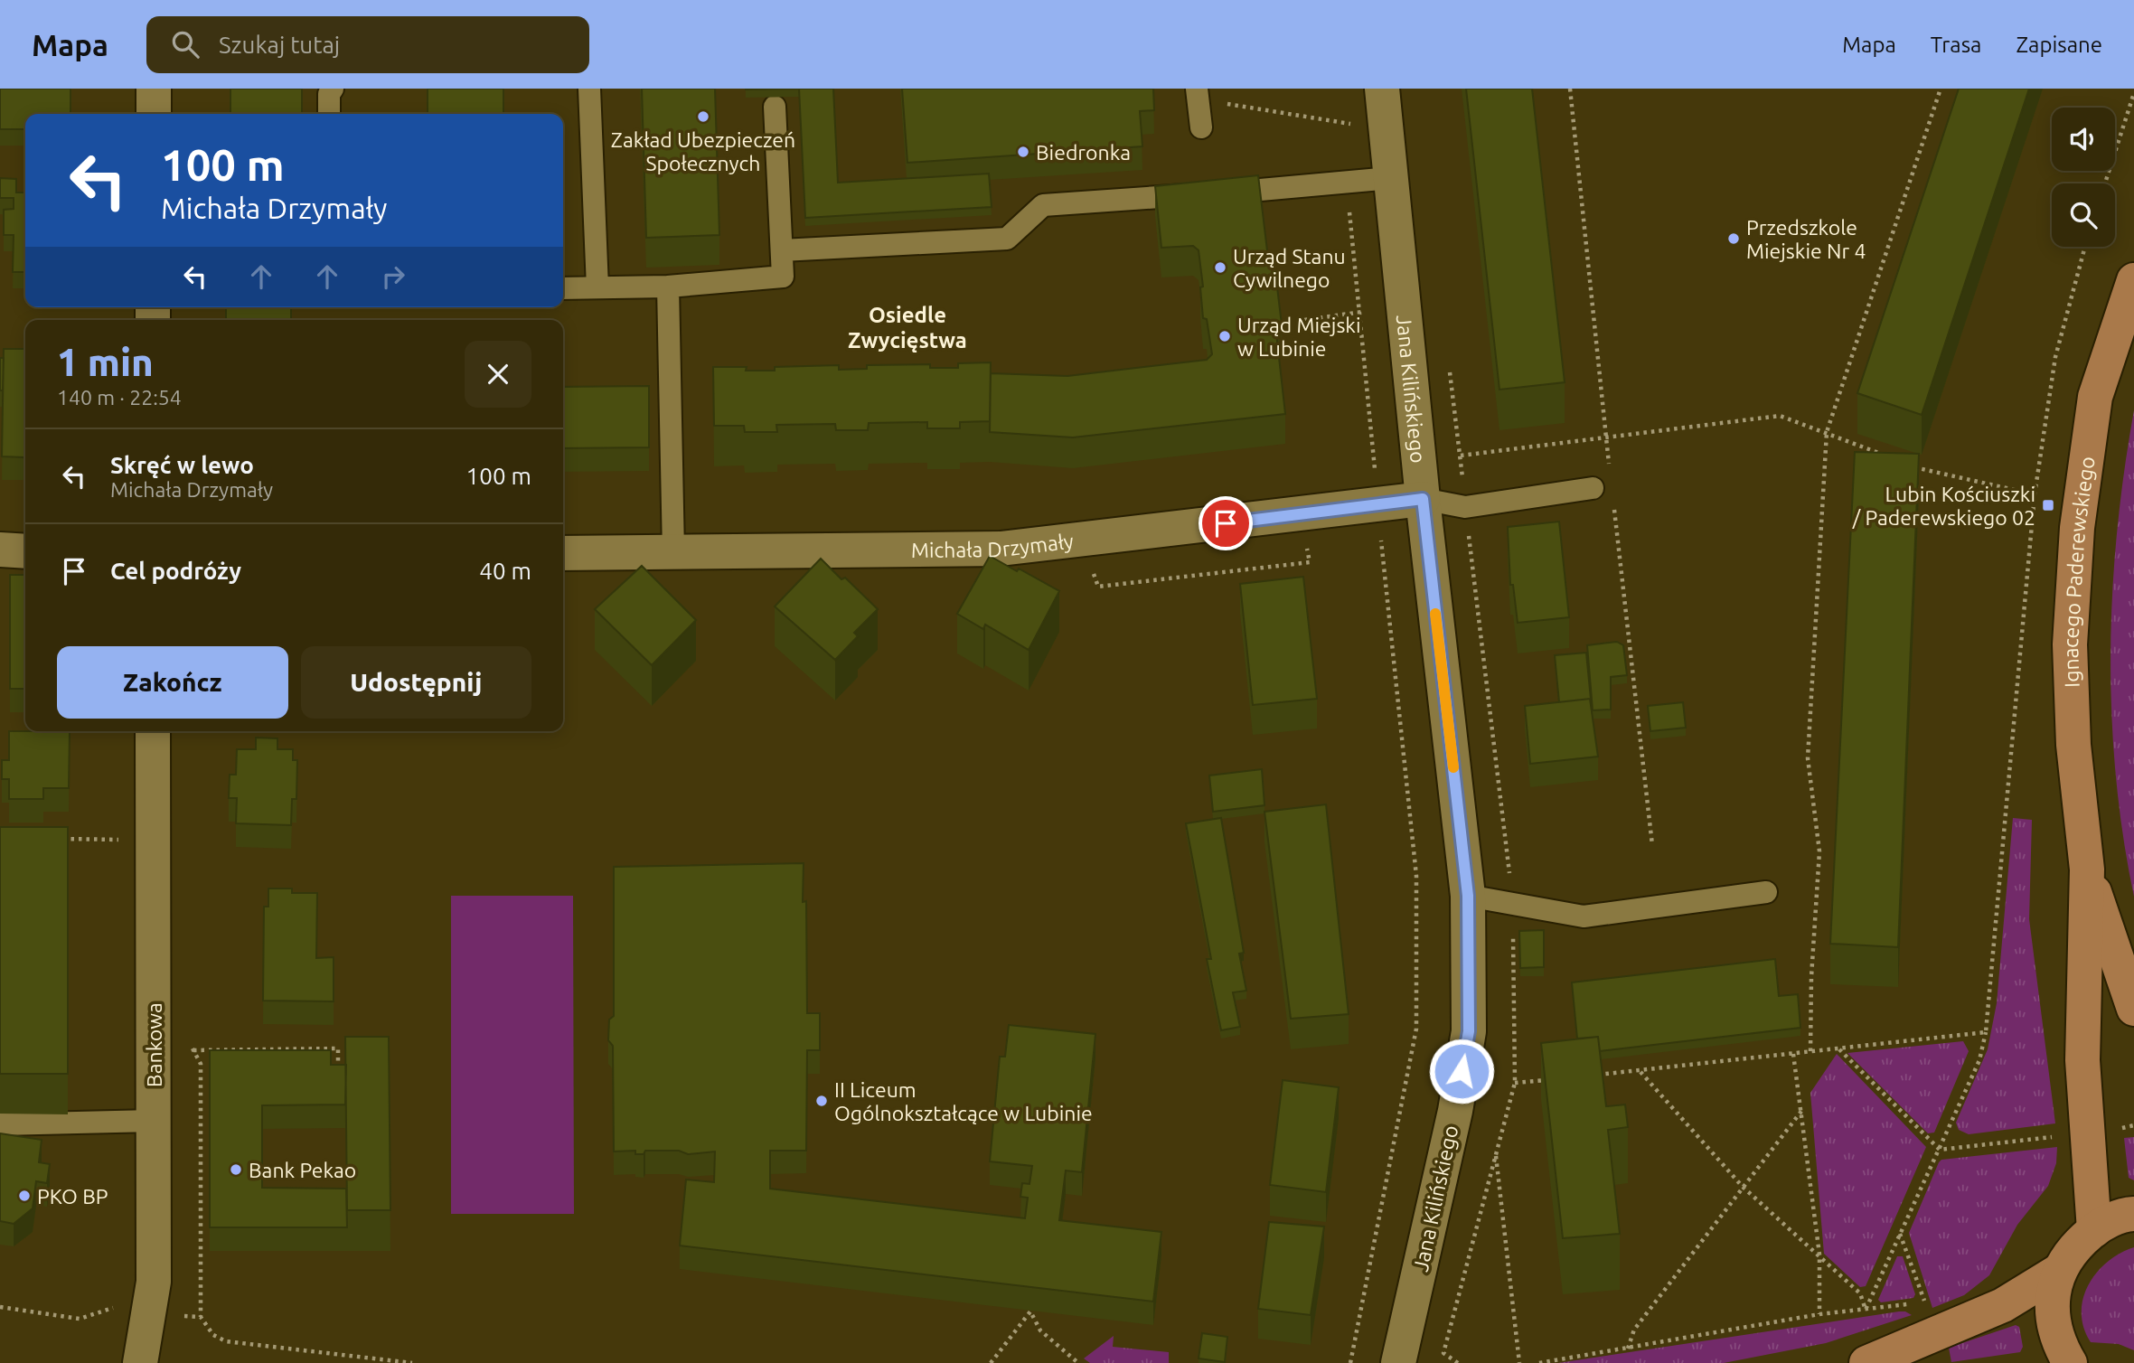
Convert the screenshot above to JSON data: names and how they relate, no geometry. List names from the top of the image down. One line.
{"streets":{"street":["Jana Kilińskiego","Michała Drzymały","Ignacego Paderewskiego","Bankowa"]},"crossings":[["Jana Kilińskiego","Michała Drzymały"]],"districts":["Osiedle Zwycięstwa"],"places":{"other":["Zakład Ubezpieczeń Społecznych","Biedronka","Przedszkole Miejskie Nr 4","Urząd Stanu Cywilnego","Urząd Miejski w Lubinie","II Liceum Ogólnokształcące w Lubinie","Bank Pekao","PKO BP"],"transit":["Lubin Kościuszki / Paderewskiego 02"]},"page":{"header":"Mapa","search":"Szukaj tutaj","nav":["Mapa","Trasa","Zapisane"],"turn":["100 m","Michała Drzymały"],"heading":["1 min","140 m · 22:54"],"list":[{"name":"Skręć w lewo","note":"Michała Drzymały","value":"100 m"},{"name":"Cel podróży","value":"40 m"}],"buttons":["Zakończ","Udostępnij"]}}
